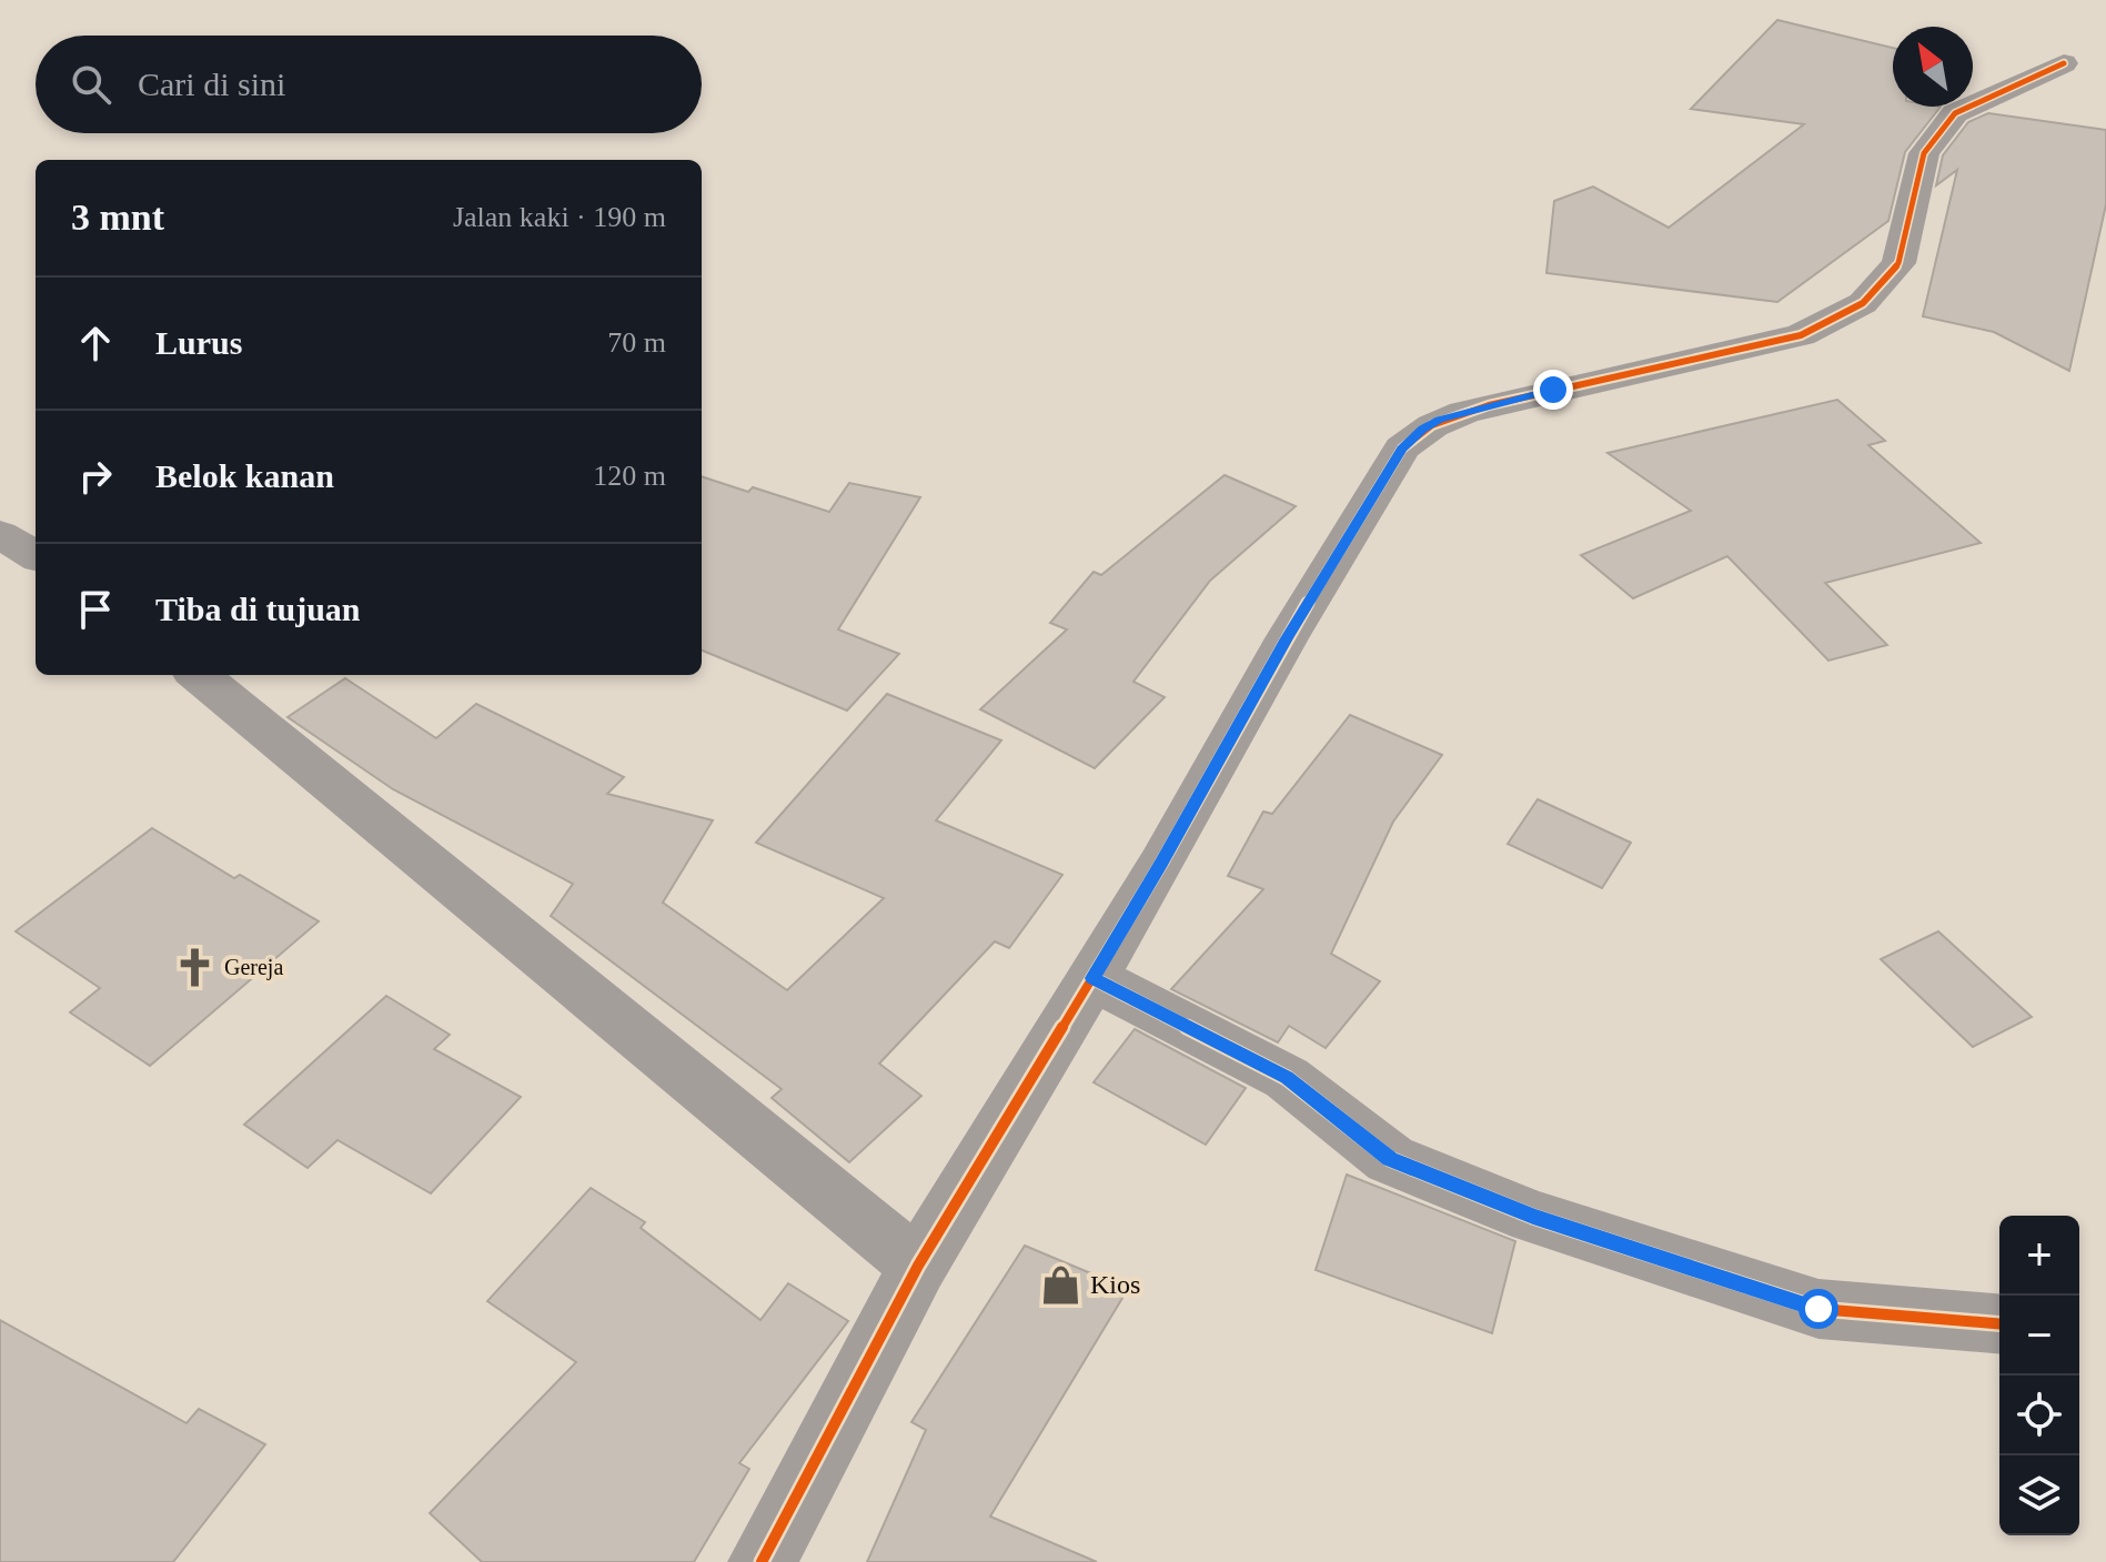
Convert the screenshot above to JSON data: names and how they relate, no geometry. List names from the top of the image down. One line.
{"places":{"church":["Gereja"],"shop":["Kios"]},"north":"top left","page":{"search":"Cari di sini","heading":["3 mnt","Jalan kaki · 190 m"],"list":[["Lurus","70 m"],["Belok kanan","120 m"],"Tiba di tujuan"],"map_buttons":["+","−"]}}
